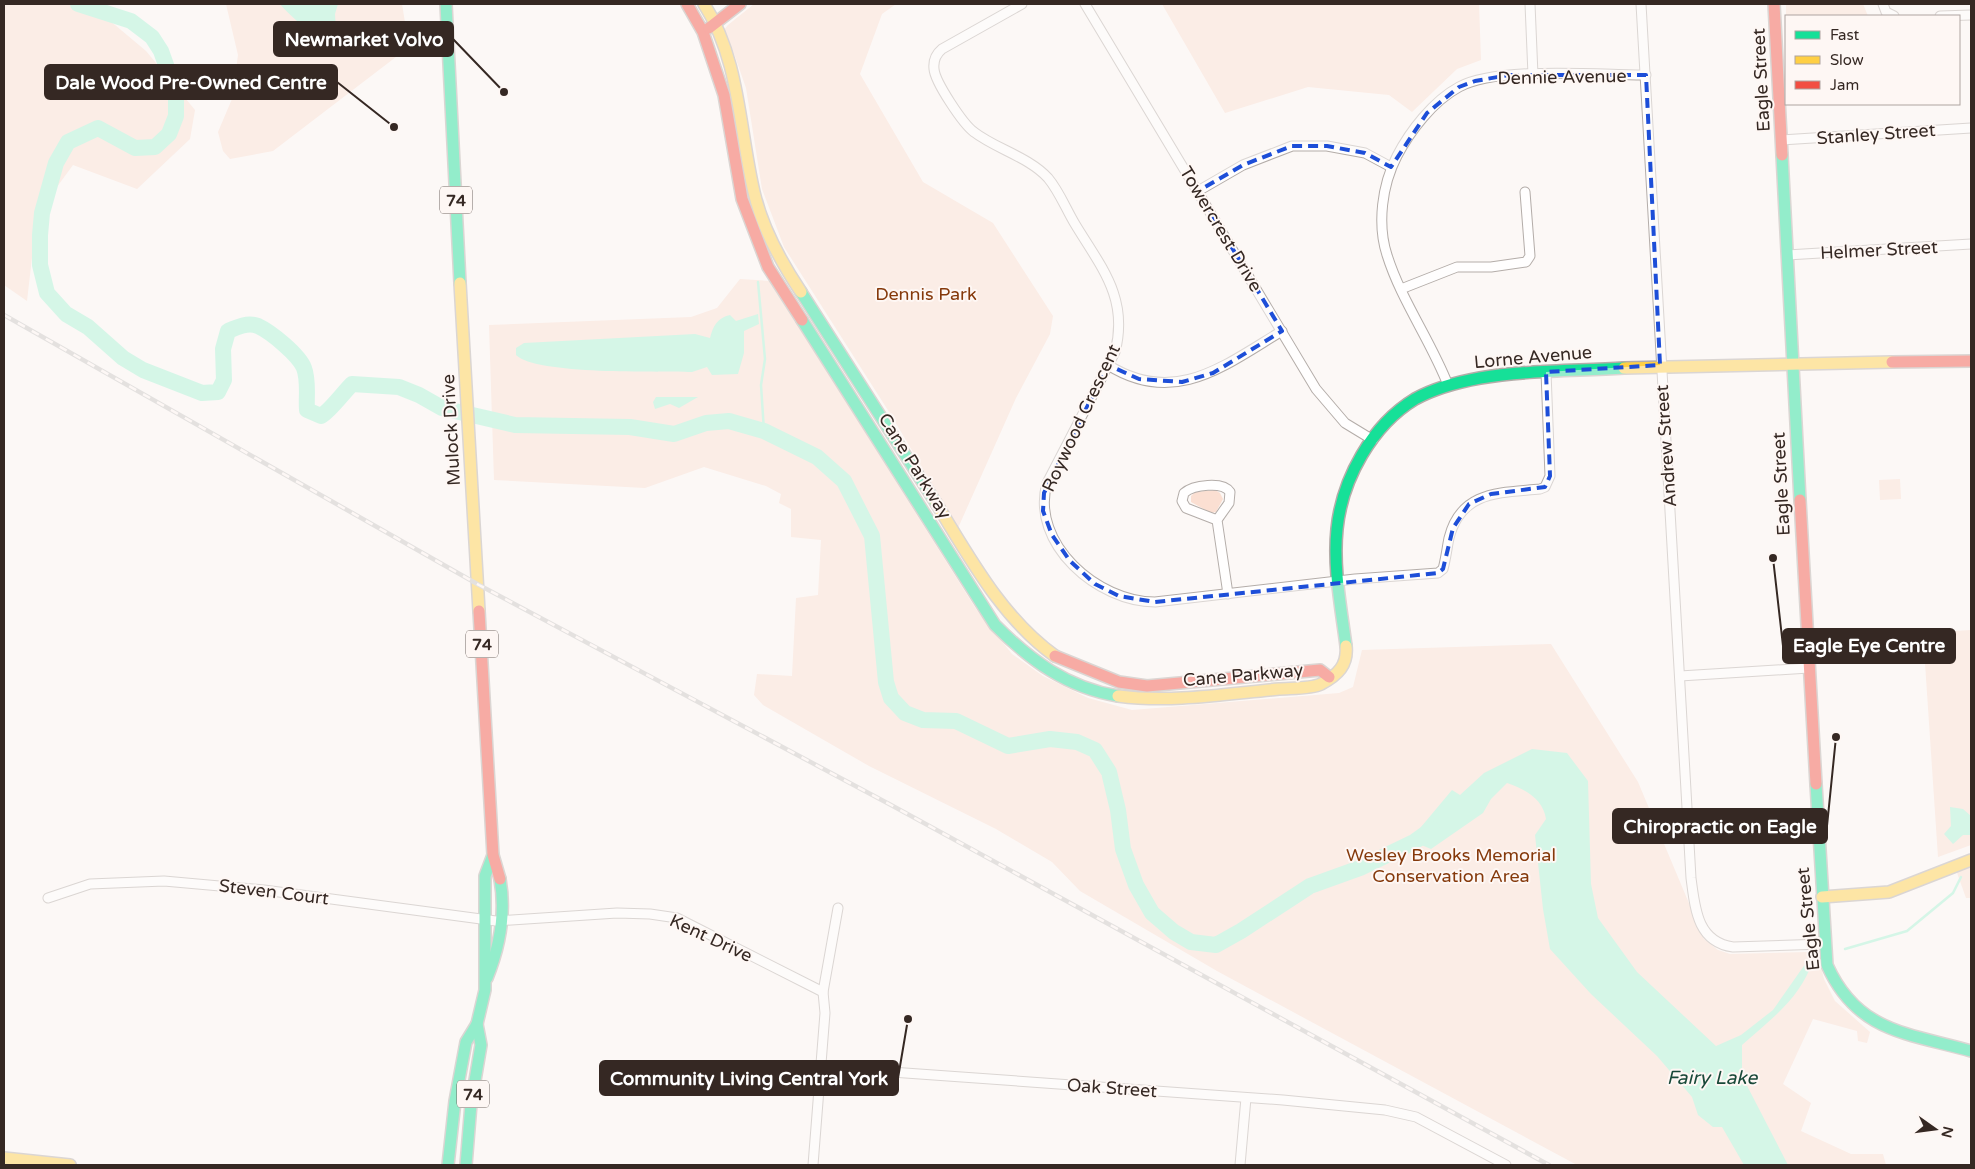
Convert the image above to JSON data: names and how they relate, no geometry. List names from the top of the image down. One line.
{"streets":{"main road":["Eagle Street","74","Lorne Avenue","Mulock Drive","Cane Parkway"],"street":["Dennie Avenue","Stanley Street","Towercrest Drive","Helmer Street","Roywood Crescent","Andrew Street","Steven Court","Kent Drive","Oak Street"]},"crossings":[["Dennie Avenue","Lorne Avenue"],["Dennie Avenue","Andrew Street"],["Eagle Street","Stanley Street"],["Eagle Street","Helmer Street"],["Eagle Street","Lorne Avenue"],["Eagle Street","Andrew Street"],["Towercrest Drive","Lorne Avenue"],["Lorne Avenue","Roywood Crescent"],["Lorne Avenue","Andrew Street"],["Lorne Avenue","Cane Parkway"],["Mulock Drive","Steven Court"],["Mulock Drive","Kent Drive"],["Steven Court","Kent Drive"]],"water":["Fairy Lake"],"parks":["Dennis Park","Wesley Brooks Memorial Conservation Area"],"places":["Newmarket Volvo","Dale Wood Pre-Owned Centre","Eagle Eye Centre","Chiropractic on Eagle","Community Living Central York"],"legend":["Fast","Slow","Jam"],"north":"right"}
